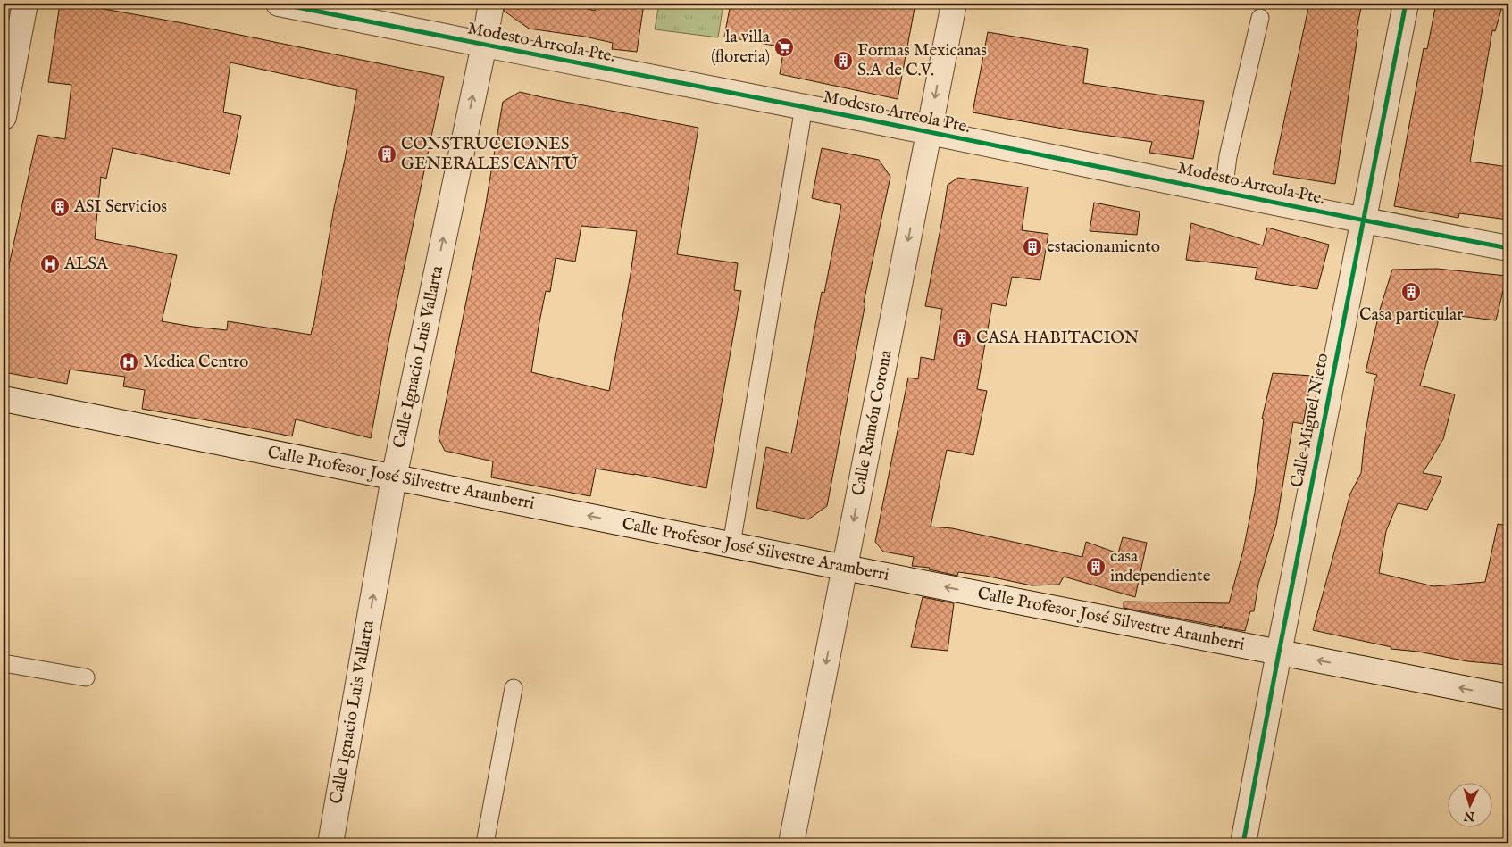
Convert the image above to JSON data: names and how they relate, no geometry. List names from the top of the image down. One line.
{"streets":{"street":["Modesto Arreola Pte.","Calle Ignacio Luis Vallarta","Calle Miguel Nieto","Calle Ramón Corona","Calle Profesor José Silvestre Aramberri"]},"crossings":[["Modesto Arreola Pte.","Calle Ignacio Luis Vallarta"],["Modesto Arreola Pte.","Calle Miguel Nieto"],["Modesto Arreola Pte.","Calle Ramón Corona"],["Calle Ignacio Luis Vallarta","Calle Profesor José Silvestre Aramberri"],["Calle Miguel Nieto","Calle Profesor José Silvestre Aramberri"],["Calle Ramón Corona","Calle Profesor José Silvestre Aramberri"]],"one_way":["Calle Ignacio Luis Vallarta","Calle Ramón Corona","Calle Profesor José Silvestre Aramberri"],"places":{"supermarket":["la villa (floreria)"],"building":["Formas Mexicanas S.A de C.V.","CONSTRUCCIONES GENERALES CANTÚ","ASI Servicios","estacionamiento","Casa particular","CASA HABITACION","casa independiente"],"hospital":["ALSA","Medica Centro"]},"north":"bottom"}
